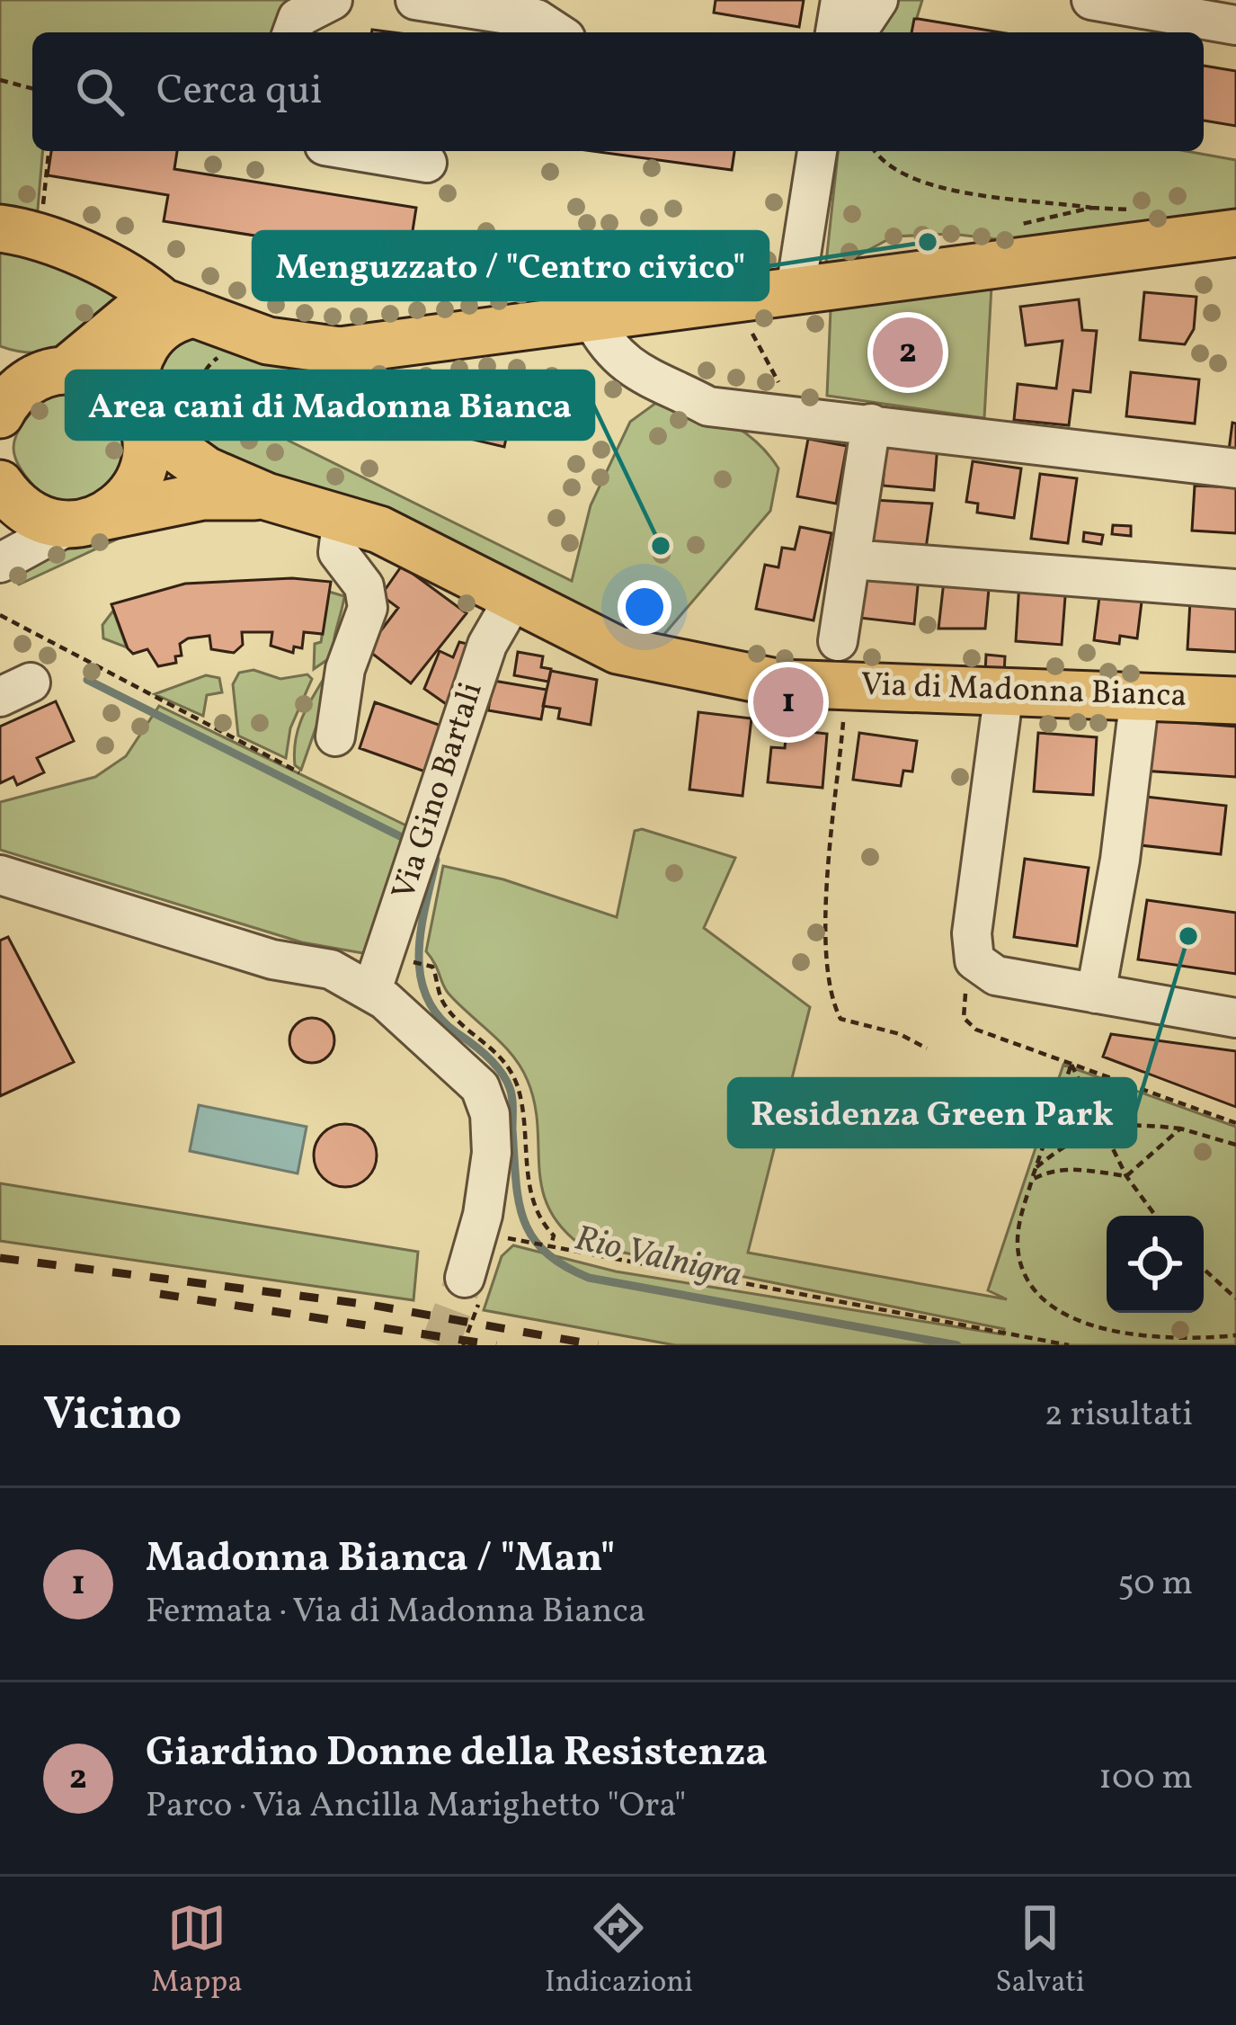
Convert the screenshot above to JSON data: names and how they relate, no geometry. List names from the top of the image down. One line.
{"streets":{"main road":["Via di Madonna Bianca"],"street":["Via Gino Bartali"]},"crossings":[["Via di Madonna Bianca","Via Gino Bartali"]],"water":["Rio Valnigra"],"places":["Menguzzato / \"Centro civico\"","Area cani di Madonna Bianca","Residenza Green Park"],"page":{"search":"Cerca qui","pins":["2","1"],"heading":["Vicino","2 risultati"],"list":[{"mark":"1","name":"Madonna Bianca / \"Man\"","note":"Fermata · Via di Madonna Bianca","value":"50 m"},{"mark":"2","name":"Giardino Donne della Resistenza","note":"Parco · Via Ancilla Marighetto \"Ora\"","value":"100 m"}],"nav":["Mappa","Indicazioni","Salvati"]}}
